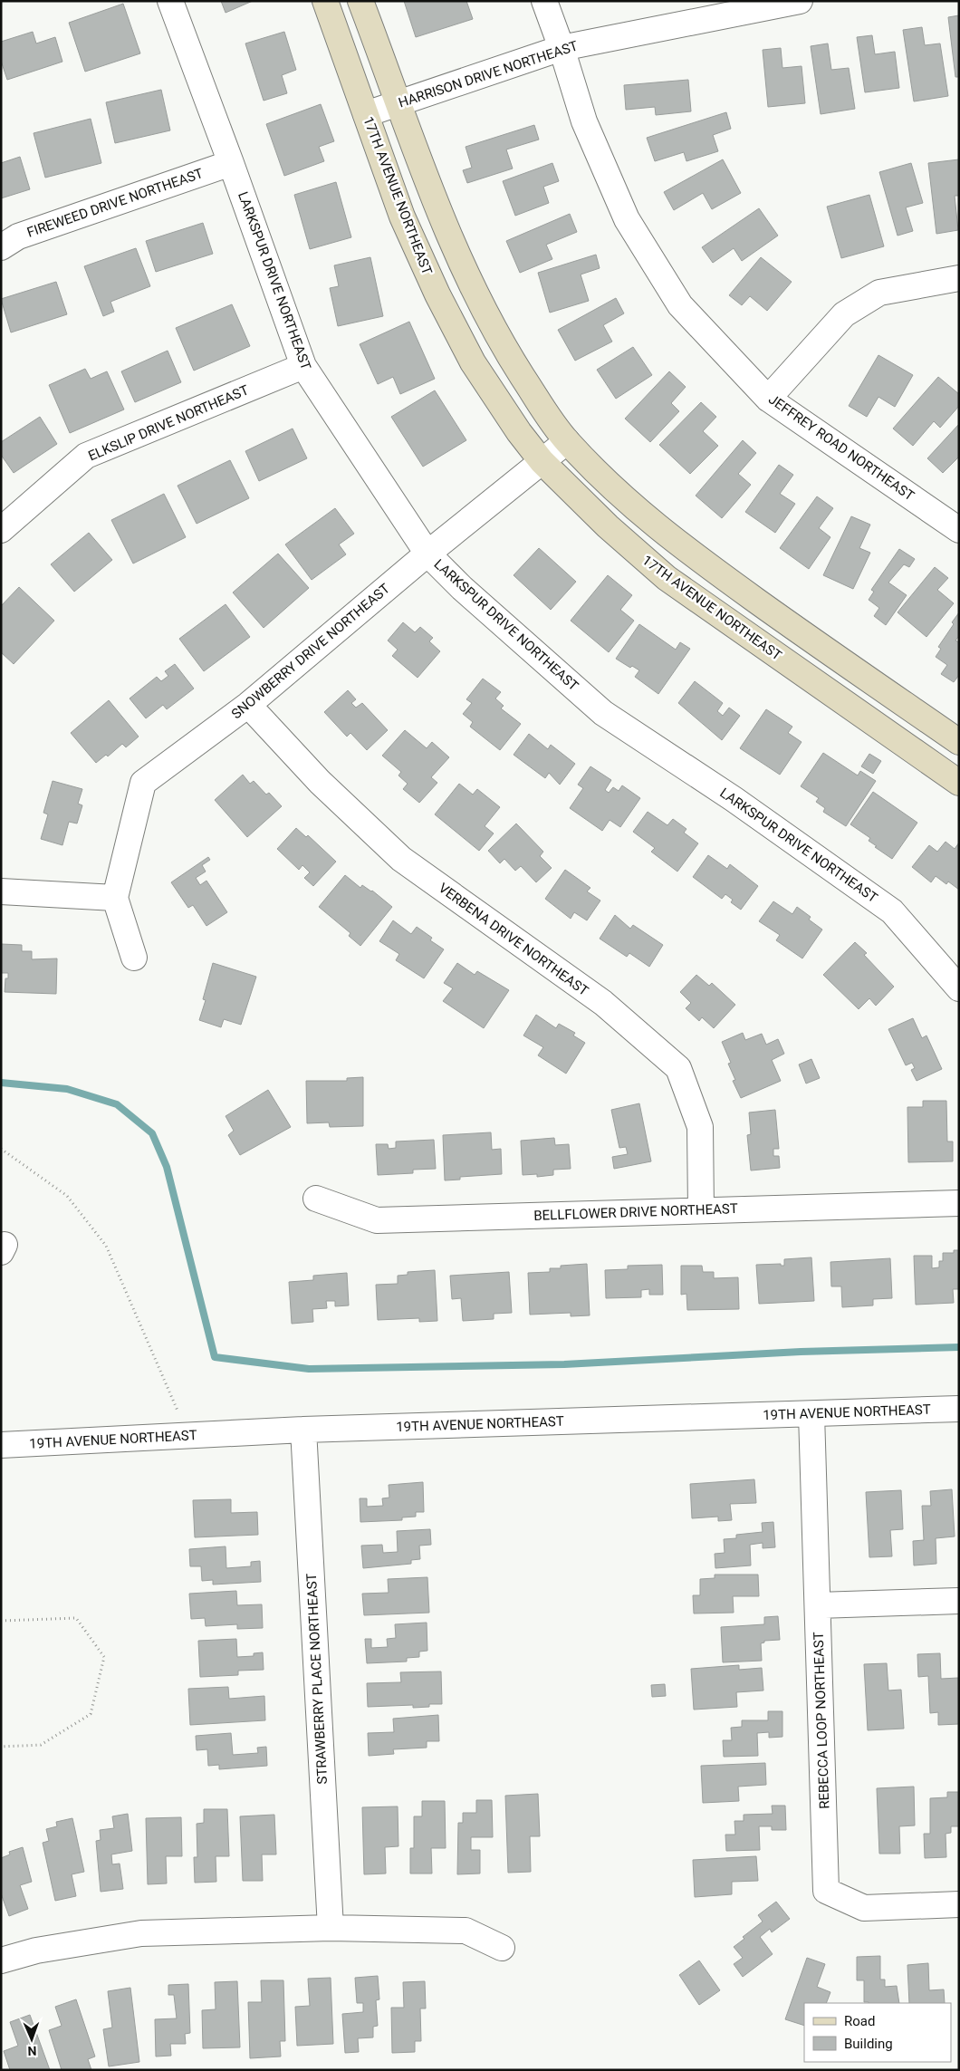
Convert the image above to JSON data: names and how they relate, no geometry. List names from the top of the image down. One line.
{"streets":{"street":["HARRISON DRIVE NORTHEAST","17TH AVENUE NORTHEAST","FIREWEED DRIVE NORTHEAST","LARKSPUR DRIVE NORTHEAST","ELKSLIP DRIVE NORTHEAST","JEFFREY ROAD NORTHEAST","SNOWBERRY DRIVE NORTHEAST","VERBENA DRIVE NORTHEAST","BELLFLOWER DRIVE NORTHEAST","19TH AVENUE NORTHEAST","STRAWBERRY PLACE NORTHEAST","REBECCA LOOP NORTHEAST"]},"crossings":[["HARRISON DRIVE NORTHEAST","17TH AVENUE NORTHEAST"],["HARRISON DRIVE NORTHEAST","JEFFREY ROAD NORTHEAST"],["17TH AVENUE NORTHEAST","SNOWBERRY DRIVE NORTHEAST"],["FIREWEED DRIVE NORTHEAST","LARKSPUR DRIVE NORTHEAST"],["LARKSPUR DRIVE NORTHEAST","ELKSLIP DRIVE NORTHEAST"],["LARKSPUR DRIVE NORTHEAST","SNOWBERRY DRIVE NORTHEAST"],["SNOWBERRY DRIVE NORTHEAST","VERBENA DRIVE NORTHEAST"],["VERBENA DRIVE NORTHEAST","BELLFLOWER DRIVE NORTHEAST"],["19TH AVENUE NORTHEAST","STRAWBERRY PLACE NORTHEAST"],["19TH AVENUE NORTHEAST","REBECCA LOOP NORTHEAST"]],"legend":["Road","Building"],"north":"bottom"}
